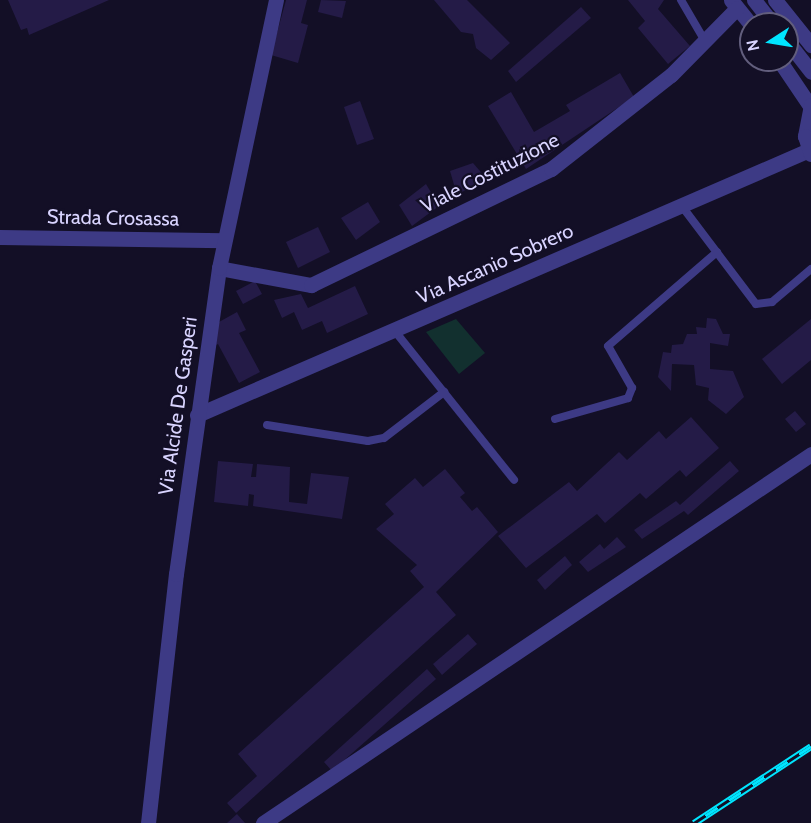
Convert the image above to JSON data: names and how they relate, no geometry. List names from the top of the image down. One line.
{"streets":{"street":["Viale Costituzione","Strada Crosassa","Via Ascanio Sobrero","Via Alcide De Gasperi"]},"crossings":[["Viale Costituzione","Via Alcide De Gasperi"],["Strada Crosassa","Via Alcide De Gasperi"],["Via Ascanio Sobrero","Via Alcide De Gasperi"]],"north":"left"}
